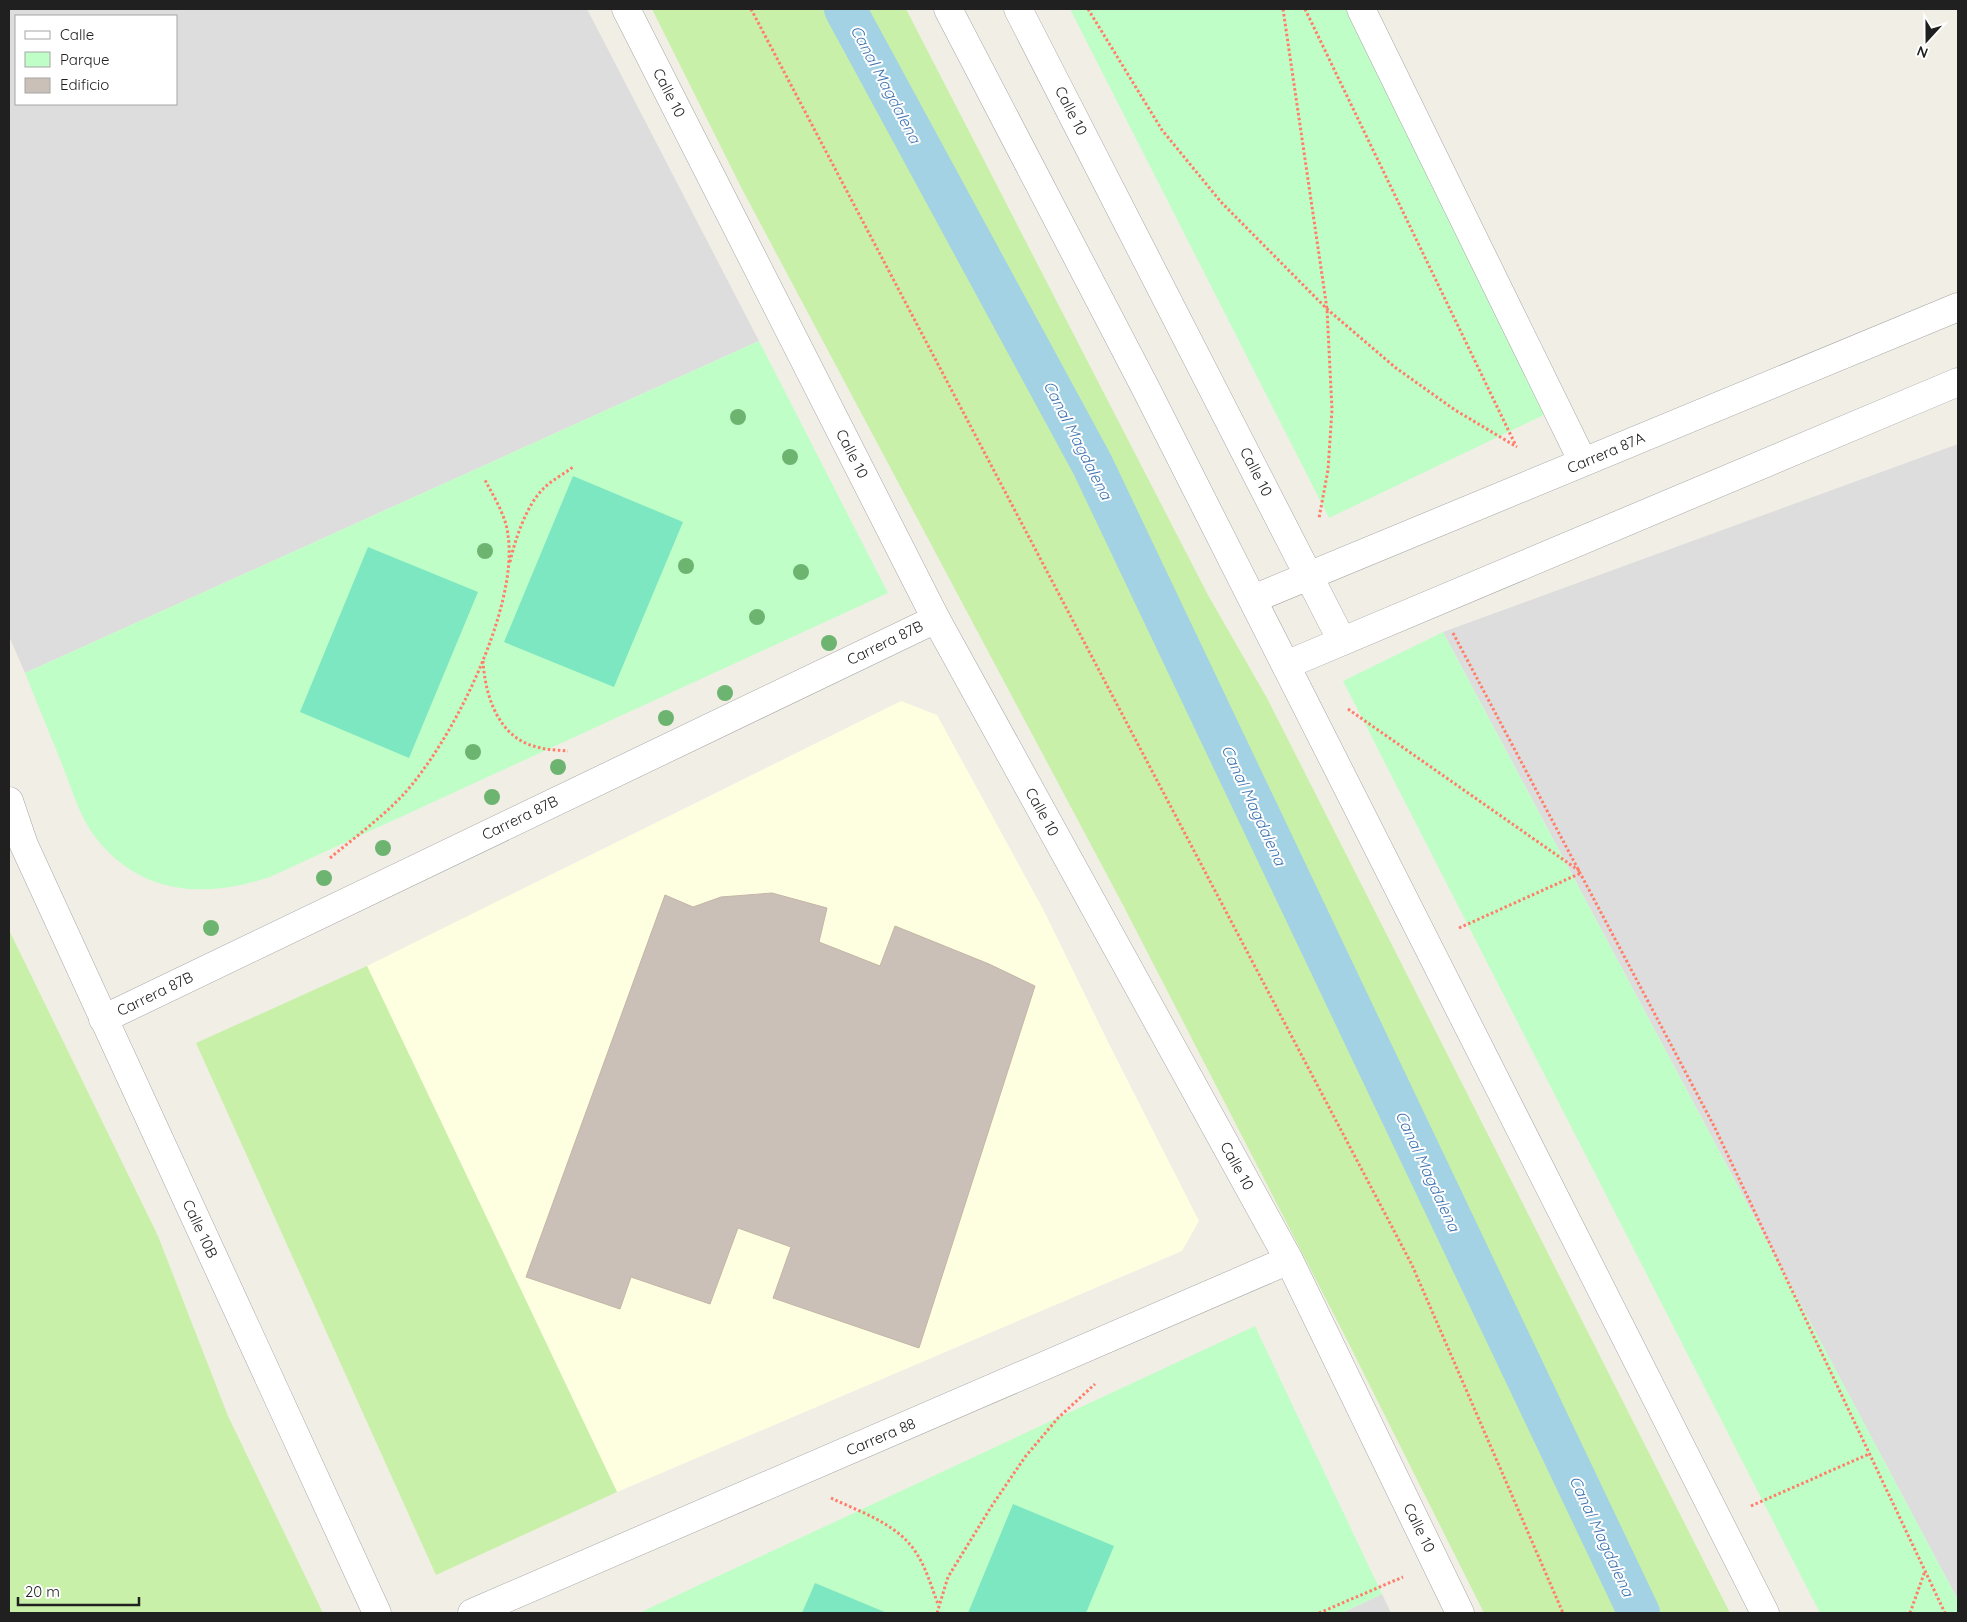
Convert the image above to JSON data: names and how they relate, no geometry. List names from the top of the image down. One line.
{"streets":{"street":["Calle 10","Carrera 87A","Carrera 87B","Calle 10B","Carrera 88"]},"crossings":[["Calle 10","Carrera 87A"],["Calle 10","Carrera 87B"],["Calle 10","Carrera 88"],["Carrera 87B","Calle 10B"]],"water":["Canal Magdalena"],"legend":["Calle","Parque","Edificio"],"scale_bar":"20 m","north":"bottom"}
